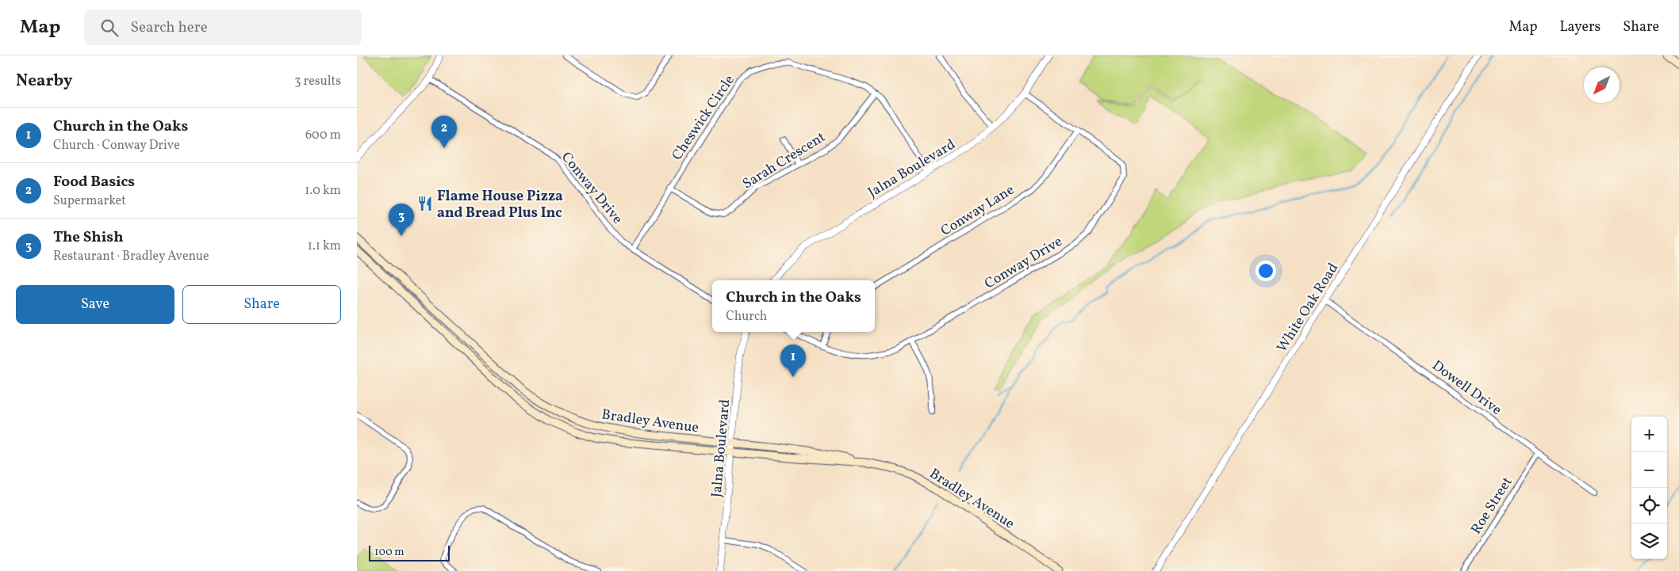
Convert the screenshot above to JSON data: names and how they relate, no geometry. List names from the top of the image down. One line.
{"streets":{"main road":["Bradley Avenue"],"street":["Cheswick Circle","Sarah Crescent","Jalna Boulevard","Conway Drive","Conway Lane","White Oak Road","Dowell Drive","Roe Street"]},"crossings":[["Cheswick Circle","Sarah Crescent"],["Cheswick Circle","Jalna Boulevard"],["Cheswick Circle","Conway Drive"],["Jalna Boulevard","Conway Drive"],["Jalna Boulevard","Bradley Avenue"],["Conway Drive","Conway Lane"],["White Oak Road","Dowell Drive"],["Dowell Drive","Roe Street"]],"places":{"restaurant":["Flame House Pizza and Bread Plus Inc"]},"scale_bar":"100 m","north":"bottom left","page":{"header":"Map","search":"Search here","nav":["Map","Layers","Share"],"heading":["Nearby","3 results"],"list":[{"mark":"1","name":"Church in the Oaks","note":"Church · Conway Drive","value":"600 m"},{"mark":"2","name":"Food Basics","note":"Supermarket","value":"1.0 km"},{"mark":"3","name":"The Shish","note":"Restaurant · Bradley Avenue","value":"1.1 km"}],"pins":["2","3","1"],"buttons":["Save","Share"],"popup":["Church in the Oaks","Church"],"map_buttons":["+","−"],"scale":"100 m"}}
